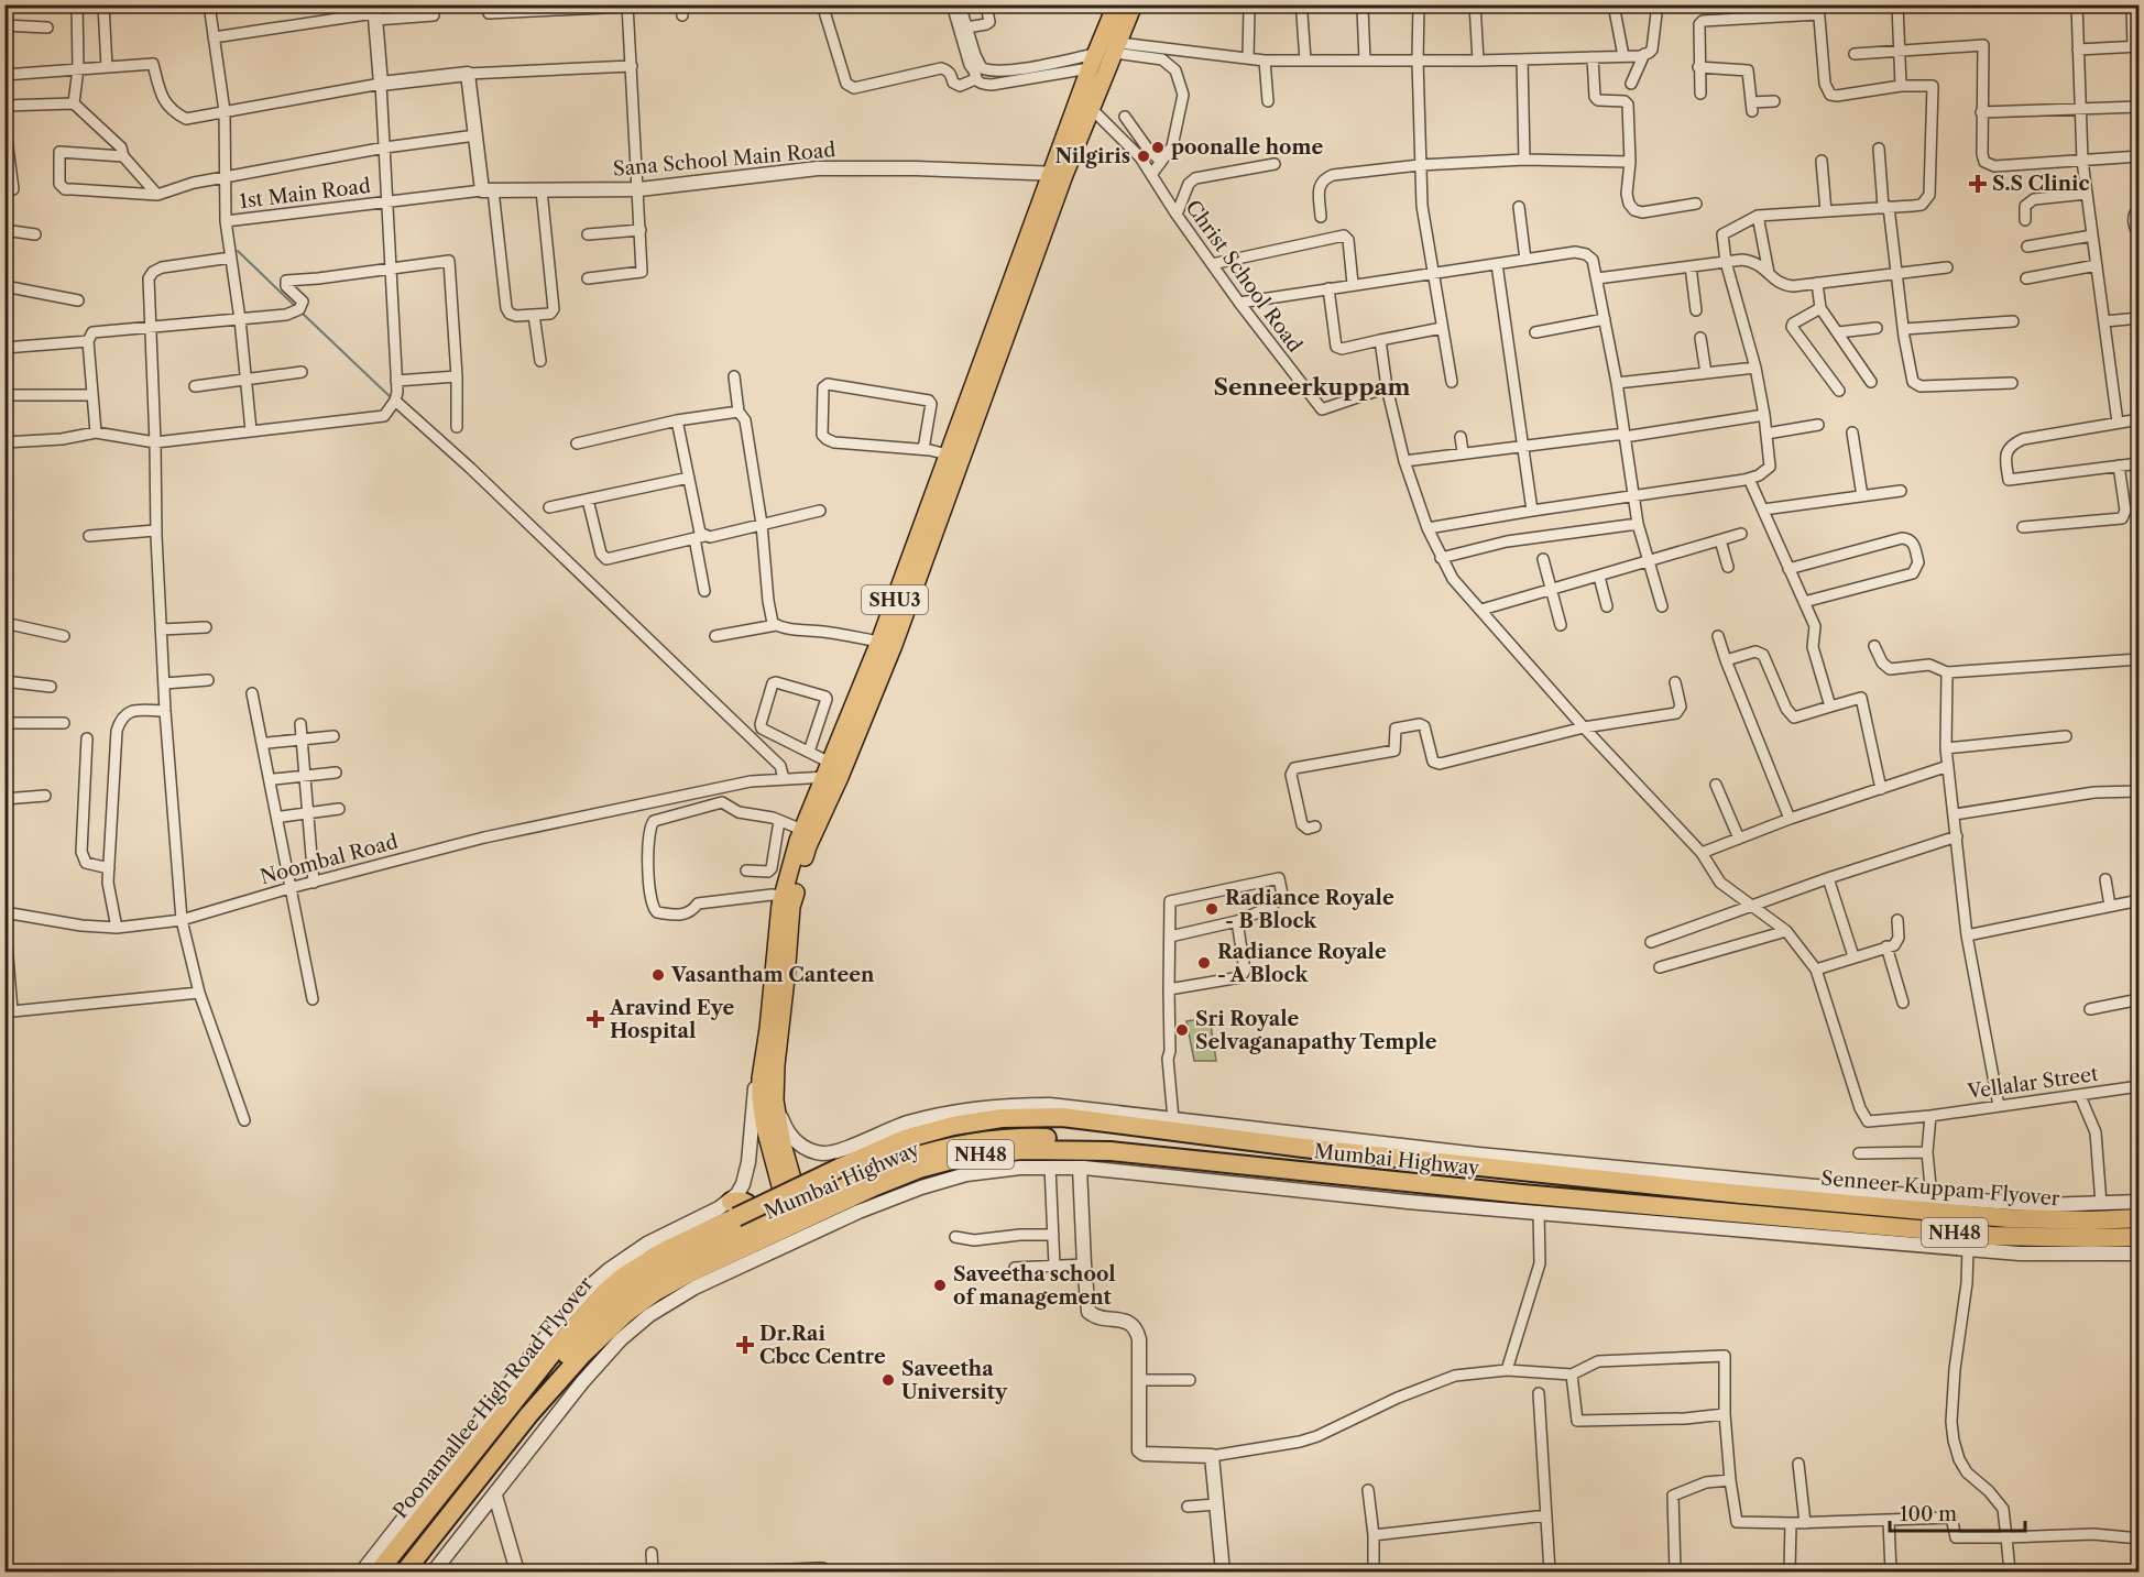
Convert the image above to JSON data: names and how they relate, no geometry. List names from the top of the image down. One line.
{"streets":{"highway":["NH48","Mumbai Highway","Senneer Kuppam Flyover","Poonamallee High Road Flyover"],"main road":["SHU3"],"street":["Sana School Main Road","1st Main Road","Christ School Road","Noombal Road","Vellalar Street"]},"crossings":[["Sana School Main Road","1st Main Road"],["Sana School Main Road","SHU3"],["Christ School Road","SHU3"],["SHU3","Noombal Road"],["Mumbai Highway","Senneer Kuppam Flyover"],["Mumbai Highway","Poonamallee High Road Flyover"]],"districts":["Senneerkuppam"],"places":{"other":["poonalle home","Nilgiris","Radiance Royale - B Block","Radiance Royale - A Block","Vasantham Canteen","Sri Royale Selvaganapathy Temple","Saveetha school of management","Saveetha University"],"health":["S.S Clinic","Aravind Eye Hospital","Dr.Rai Cbcc Centre"]},"scale_bar":"100 m"}
